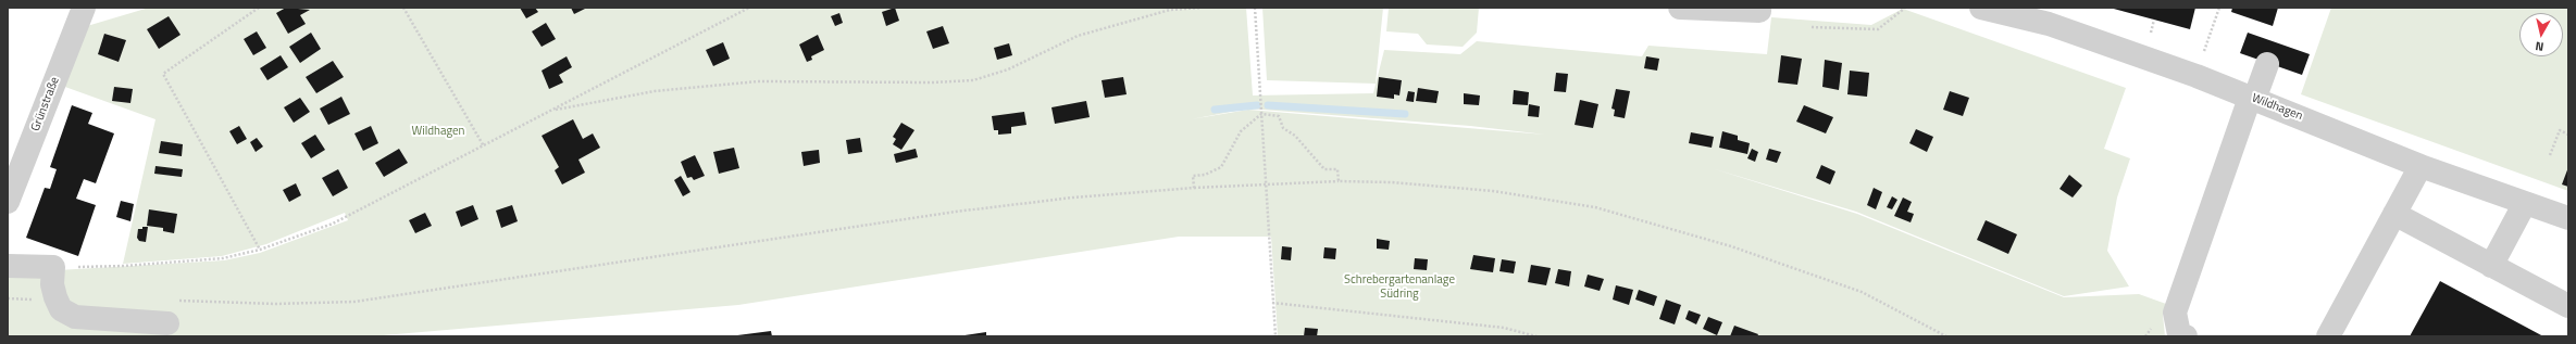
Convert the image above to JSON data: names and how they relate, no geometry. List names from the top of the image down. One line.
{"streets":{"street":["Grünstraße","Wildhagen"]},"parks":["Wildhagen","Schrebergartenanlage Südring"],"north":"bottom"}
